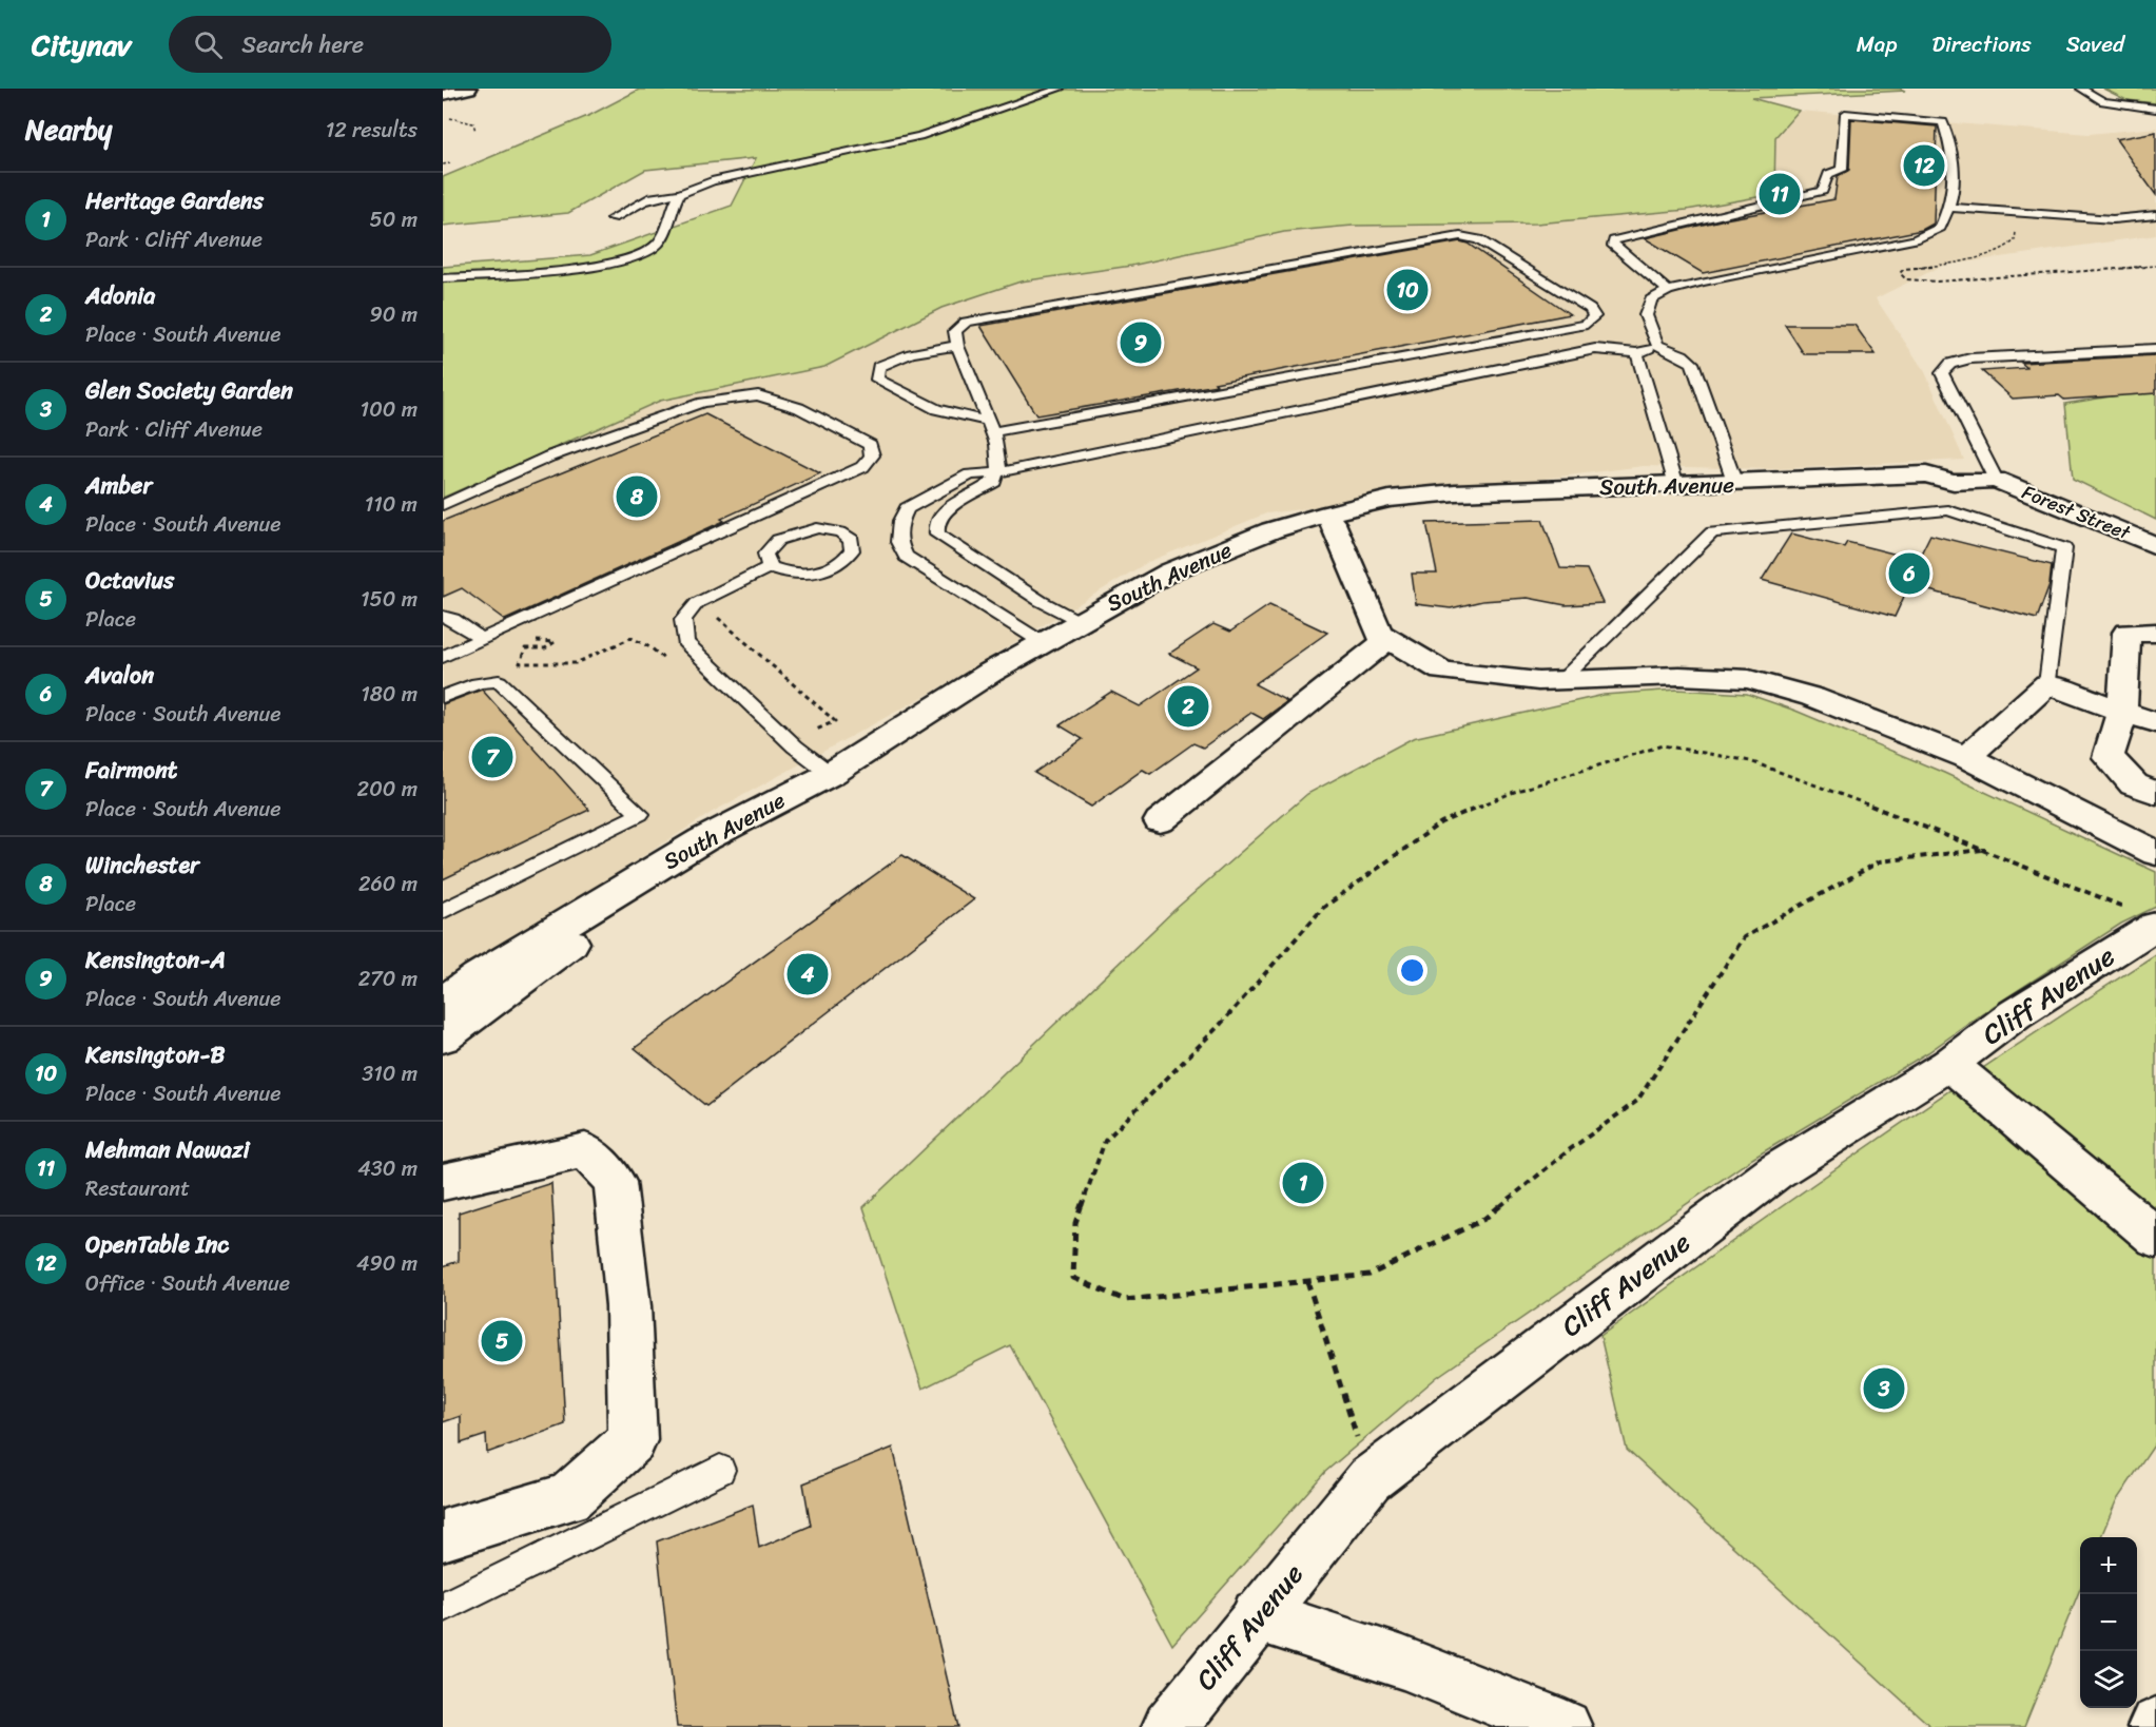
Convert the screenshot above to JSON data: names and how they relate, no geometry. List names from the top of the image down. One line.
{"streets":{"street":["South Avenue","Forest Street","Cliff Avenue"]},"crossings":[["South Avenue","Forest Street"]],"page":{"header":"Citynav","search":"Search here","nav":["Map","Directions","Saved"],"heading":["Nearby","12 results"],"pins":["12","11","10","9","8","6","2","7","4","1","5","3"],"list":[{"mark":"1","name":"Heritage Gardens","note":"Park · Cliff Avenue","value":"50 m"},{"mark":"2","name":"Adonia","note":"Place · South Avenue","value":"90 m"},{"mark":"3","name":"Glen Society Garden","note":"Park · Cliff Avenue","value":"100 m"},{"mark":"4","name":"Amber","note":"Place · South Avenue","value":"110 m"},{"mark":"5","name":"Octavius","note":"Place","value":"150 m"},{"mark":"6","name":"Avalon","note":"Place · South Avenue","value":"180 m"},{"mark":"7","name":"Fairmont","note":"Place · South Avenue","value":"200 m"},{"mark":"8","name":"Winchester","note":"Place","value":"260 m"},{"mark":"9","name":"Kensington-A","note":"Place · South Avenue","value":"270 m"},{"mark":"10","name":"Kensington-B","note":"Place · South Avenue","value":"310 m"},{"mark":"11","name":"Mehman Nawazi","note":"Restaurant","value":"430 m"},{"mark":"12","name":"OpenTable Inc","note":"Office · South Avenue","value":"490 m"}],"map_buttons":["+","−"]}}
